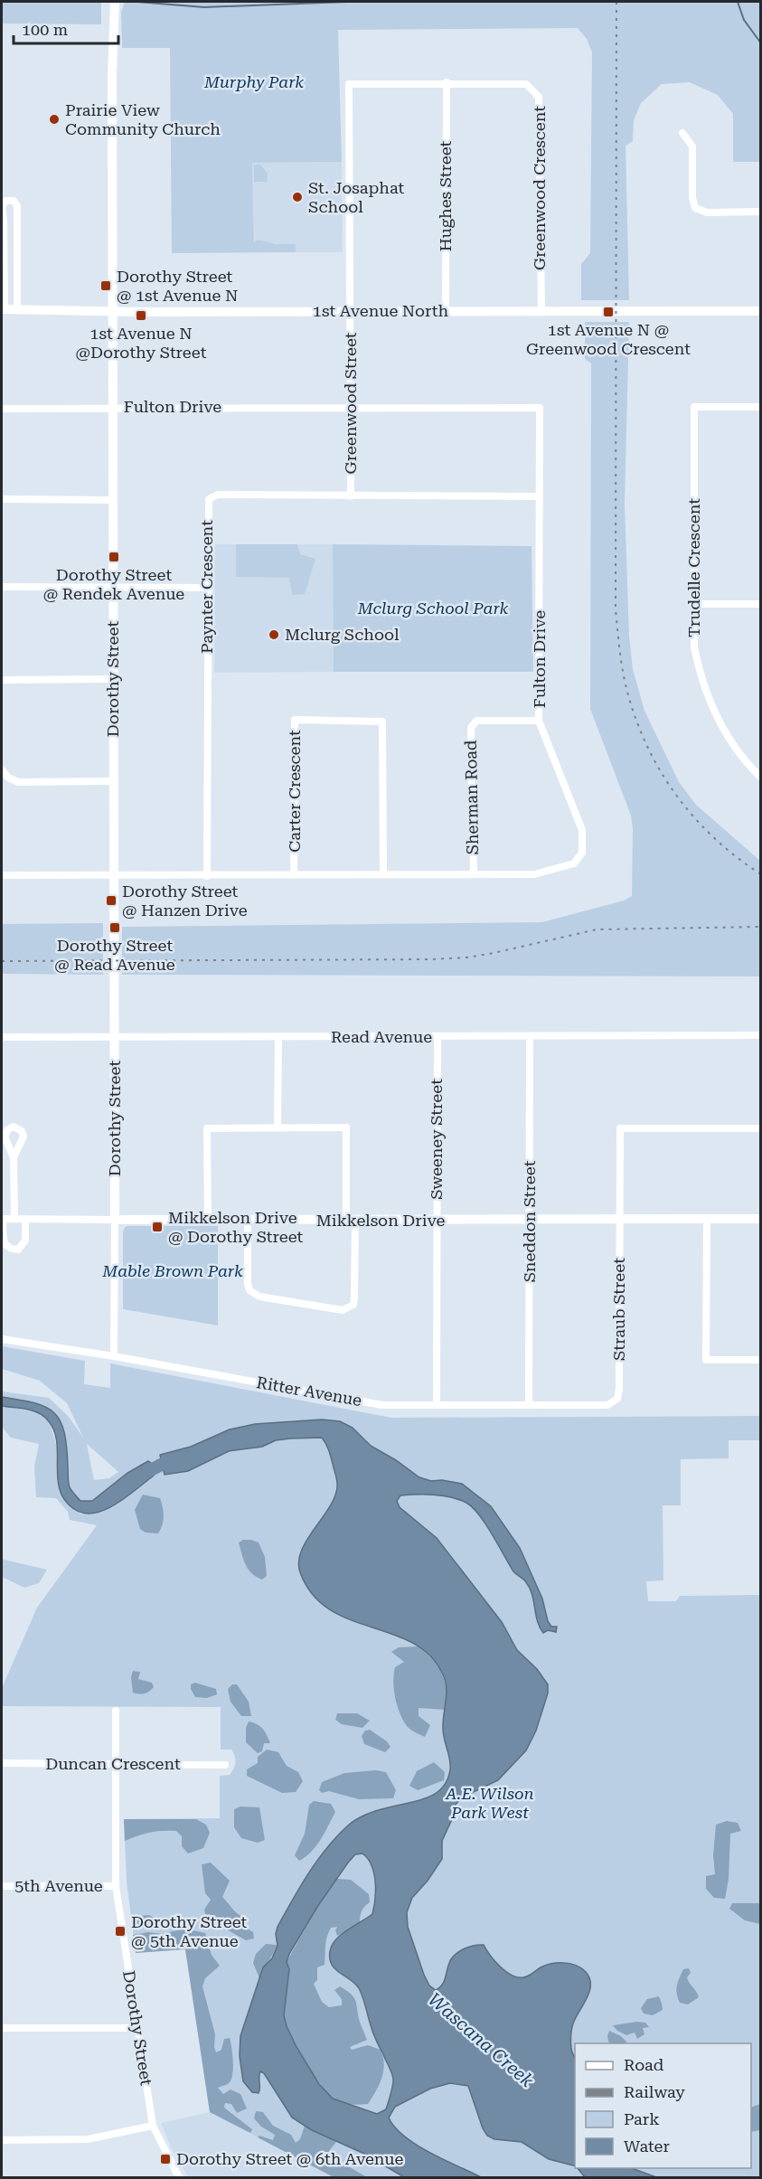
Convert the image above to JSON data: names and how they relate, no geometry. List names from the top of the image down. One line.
{"streets":{"street":["Greenwood Crescent","Hughes Street","1st Avenue North","Greenwood Street","Fulton Drive","Trudelle Crescent","Paynter Crescent","Dorothy Street","Carter Crescent","Sherman Road","Read Avenue","Sweeney Street","Mikkelson Drive","Sneddon Street","Straub Street","Ritter Avenue","Duncan Crescent","5th Avenue"]},"crossings":[["Greenwood Crescent","Hughes Street"],["Greenwood Crescent","1st Avenue North"],["Greenwood Crescent","Greenwood Street"],["Hughes Street","1st Avenue North"],["1st Avenue North","Greenwood Street"],["1st Avenue North","Dorothy Street"],["Greenwood Street","Fulton Drive"],["Greenwood Street","Paynter Crescent"],["Fulton Drive","Paynter Crescent"],["Fulton Drive","Dorothy Street"],["Fulton Drive","Carter Crescent"],["Fulton Drive","Sherman Road"],["Dorothy Street","Read Avenue"],["Dorothy Street","Mikkelson Drive"],["Dorothy Street","Ritter Avenue"],["Dorothy Street","Duncan Crescent"],["Dorothy Street","5th Avenue"],["Read Avenue","Sweeney Street"],["Read Avenue","Sneddon Street"],["Sweeney Street","Mikkelson Drive"],["Sweeney Street","Ritter Avenue"],["Mikkelson Drive","Sneddon Street"],["Mikkelson Drive","Straub Street"],["Sneddon Street","Ritter Avenue"],["Straub Street","Ritter Avenue"]],"water":["Wascana Creek"],"parks":["Murphy Park","Mclurg School Park","Mable Brown Park","A.E. Wilson Park West"],"places":{"other":["Prairie View Community Church","St. Josaphat School","Mclurg School"],"transit":["Dorothy Street @ 1st Avenue N","1st Avenue N @ Greenwood Crescent","1st Avenue N @Dorothy Street","Dorothy Street @ Rendek Avenue","Dorothy Street @ Hanzen Drive","Dorothy Street @ Read Avenue","Mikkelson Drive @ Dorothy Street","Dorothy Street @ 5th Avenue","Dorothy Street @ 6th Avenue"]},"legend":["Road","Railway","Park","Water"],"scale_bar":"100 m"}
